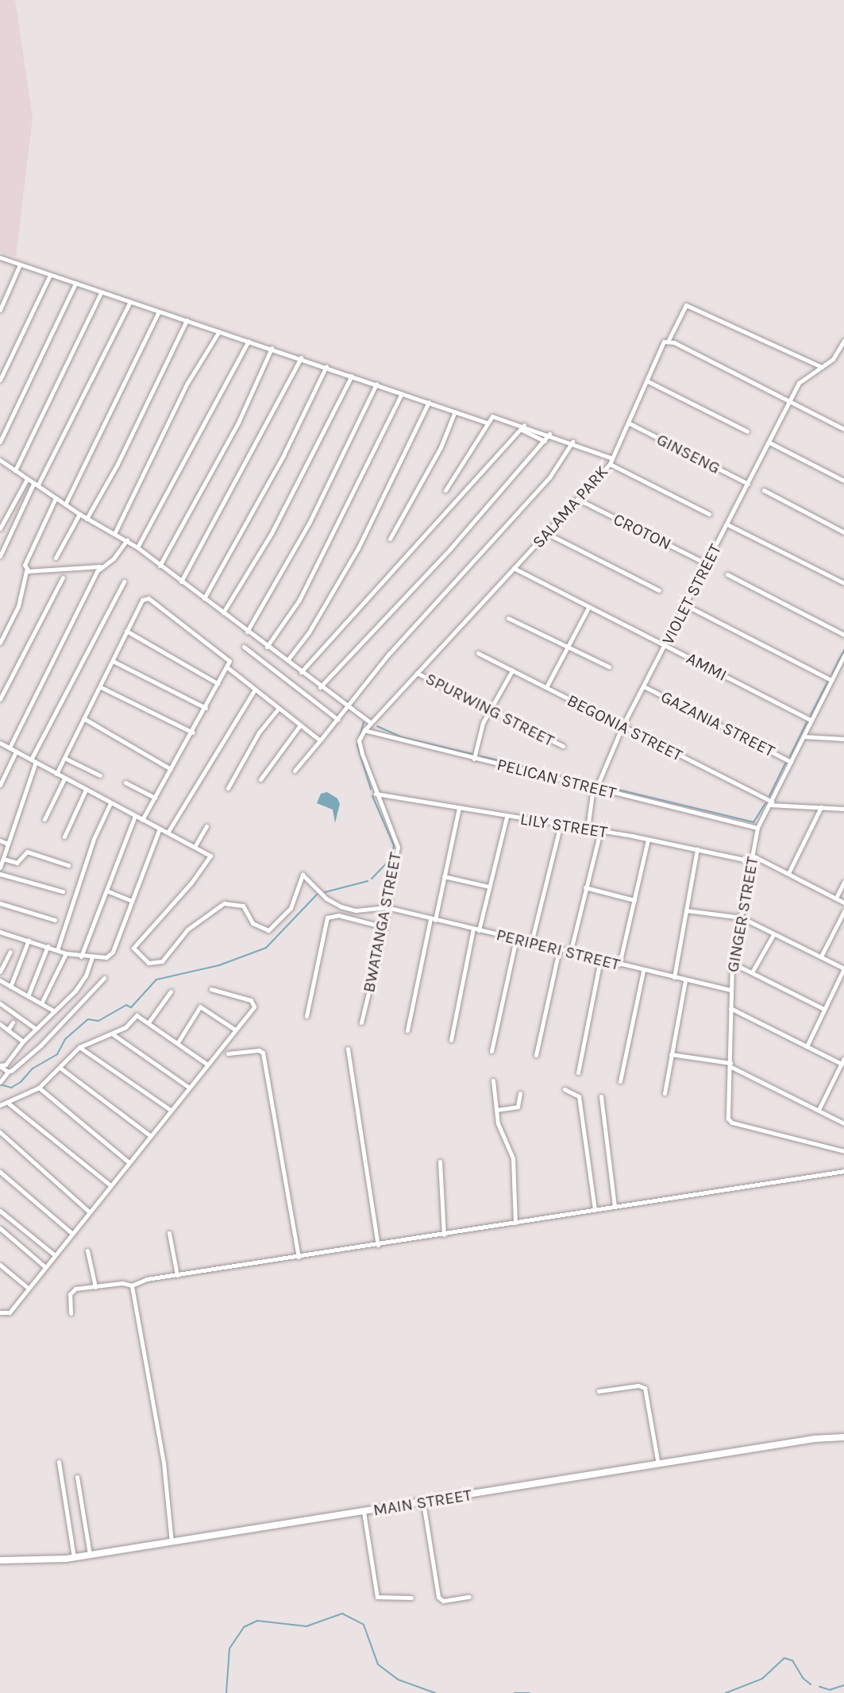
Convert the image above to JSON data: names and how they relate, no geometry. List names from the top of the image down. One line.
{"streets":{"main road":["MAIN STREET"],"street":["GINSENG","SALAMA PARK","CROTON","VIOLET STREET","AMMI","SPURWING STREET","GAZANIA STREET","BEGONIA STREET","PELICAN STREET","LILY STREET","GINGER STREET","BWATANGA STREET","PERIPERI STREET"]},"crossings":[["GINSENG","SALAMA PARK"],["GINSENG","VIOLET STREET"],["SALAMA PARK","CROTON"],["SALAMA PARK","VIOLET STREET"],["SALAMA PARK","AMMI"],["SALAMA PARK","SPURWING STREET"],["CROTON","VIOLET STREET"],["VIOLET STREET","AMMI"],["VIOLET STREET","GAZANIA STREET"],["VIOLET STREET","BEGONIA STREET"],["VIOLET STREET","PELICAN STREET"],["VIOLET STREET","LILY STREET"],["AMMI","GINGER STREET"],["GAZANIA STREET","GINGER STREET"],["BEGONIA STREET","GINGER STREET"],["PELICAN STREET","GINGER STREET"],["PELICAN STREET","BWATANGA STREET"],["LILY STREET","GINGER STREET"],["LILY STREET","BWATANGA STREET"],["GINGER STREET","PERIPERI STREET"],["BWATANGA STREET","PERIPERI STREET"]]}
